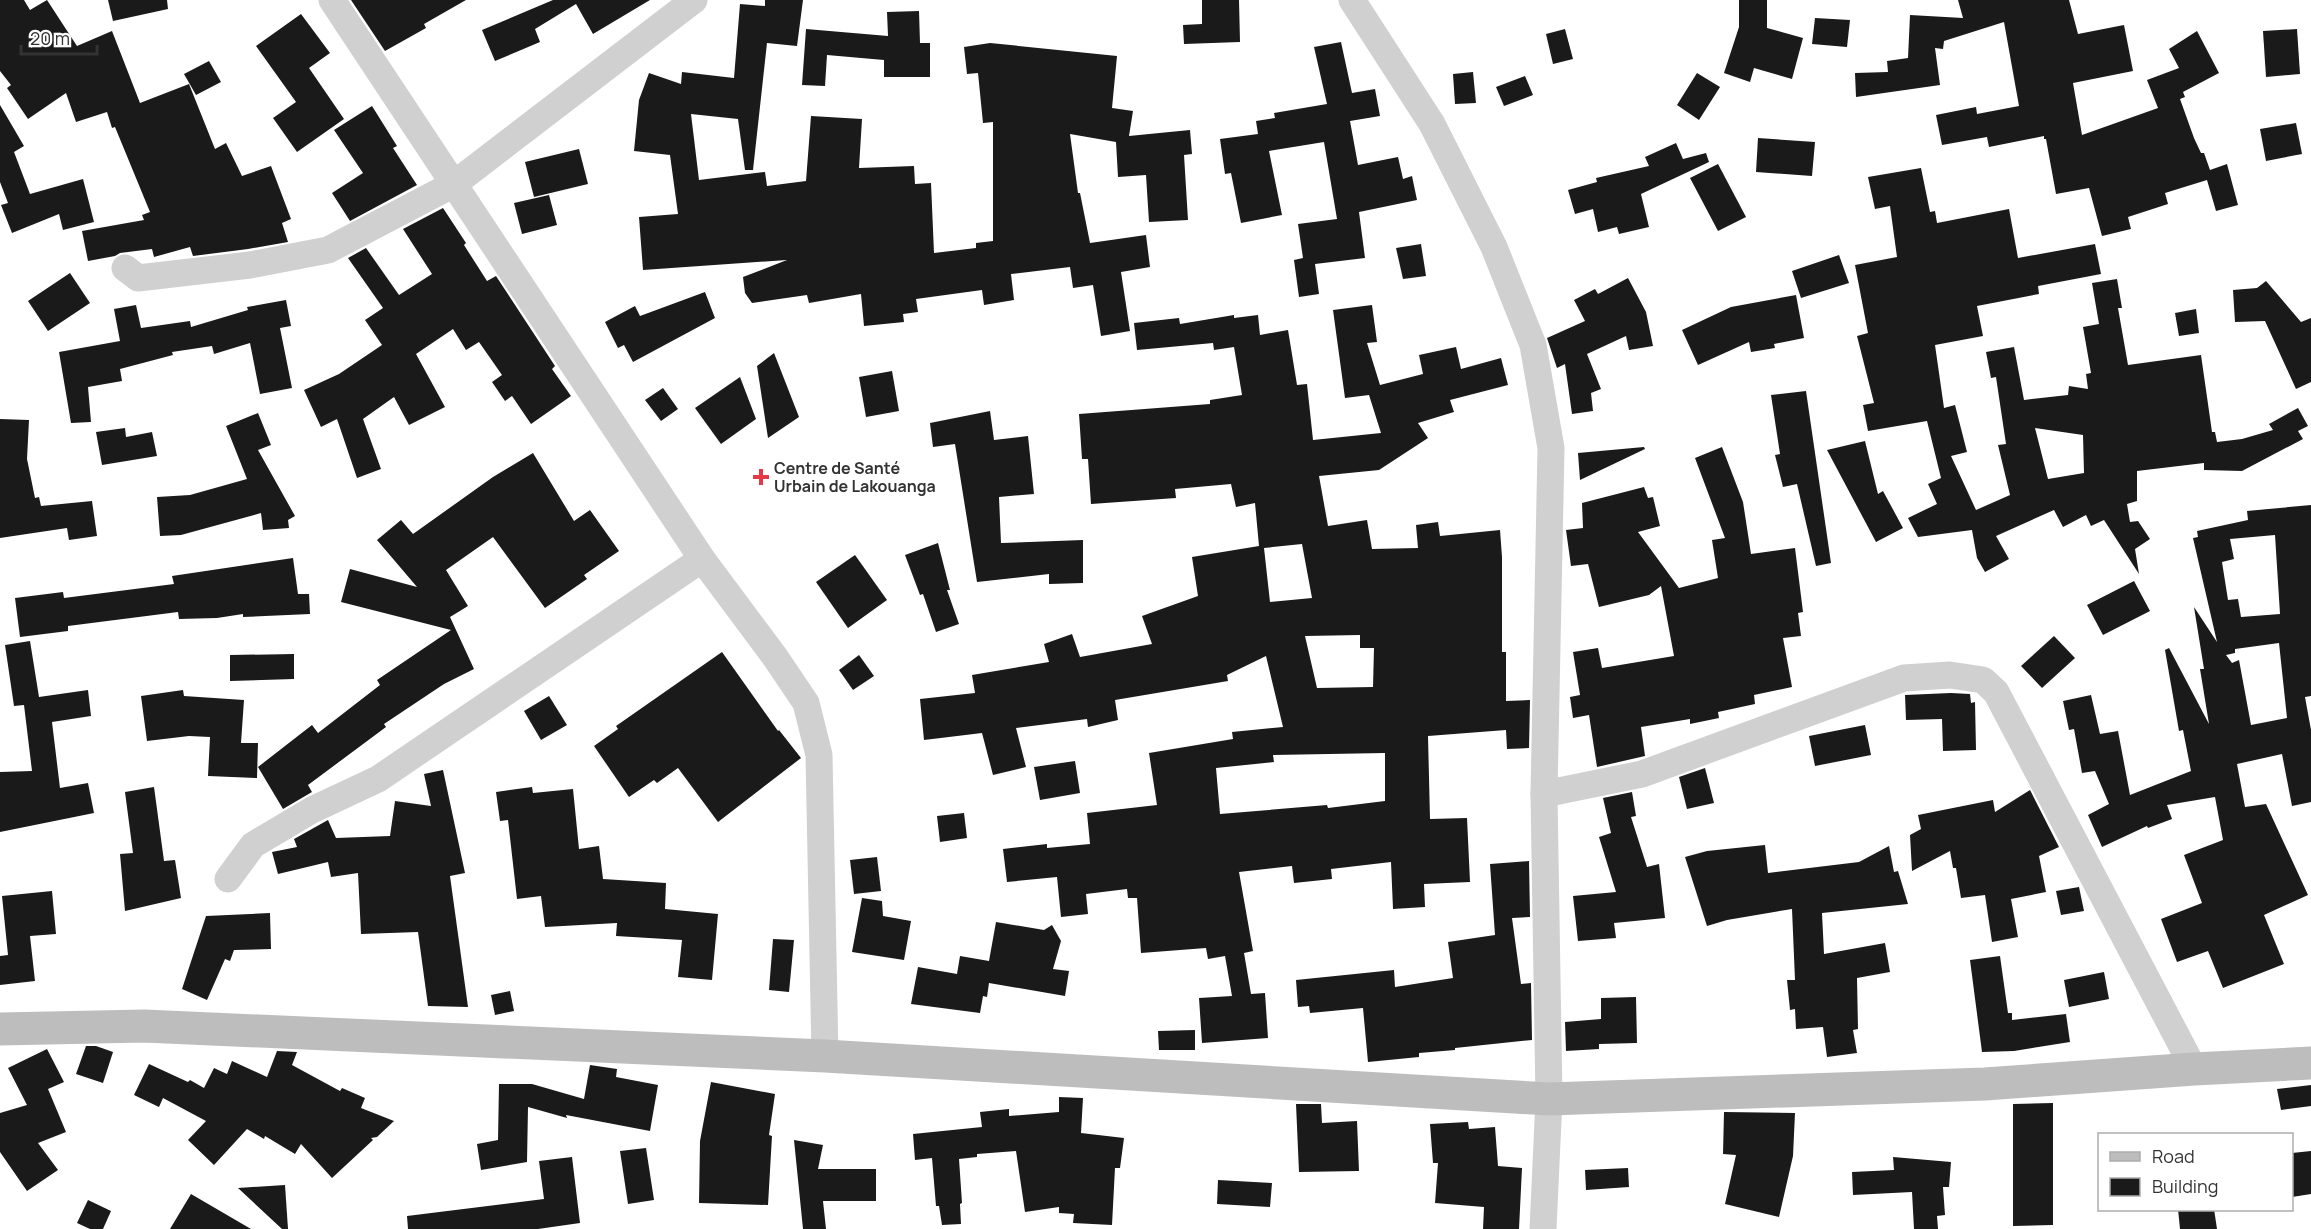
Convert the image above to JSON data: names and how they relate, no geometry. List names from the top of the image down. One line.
{"places":{"health":["Centre de Santé Urbain de Lakouanga"]},"legend":["Road","Building"],"scale_bar":"20 m"}
